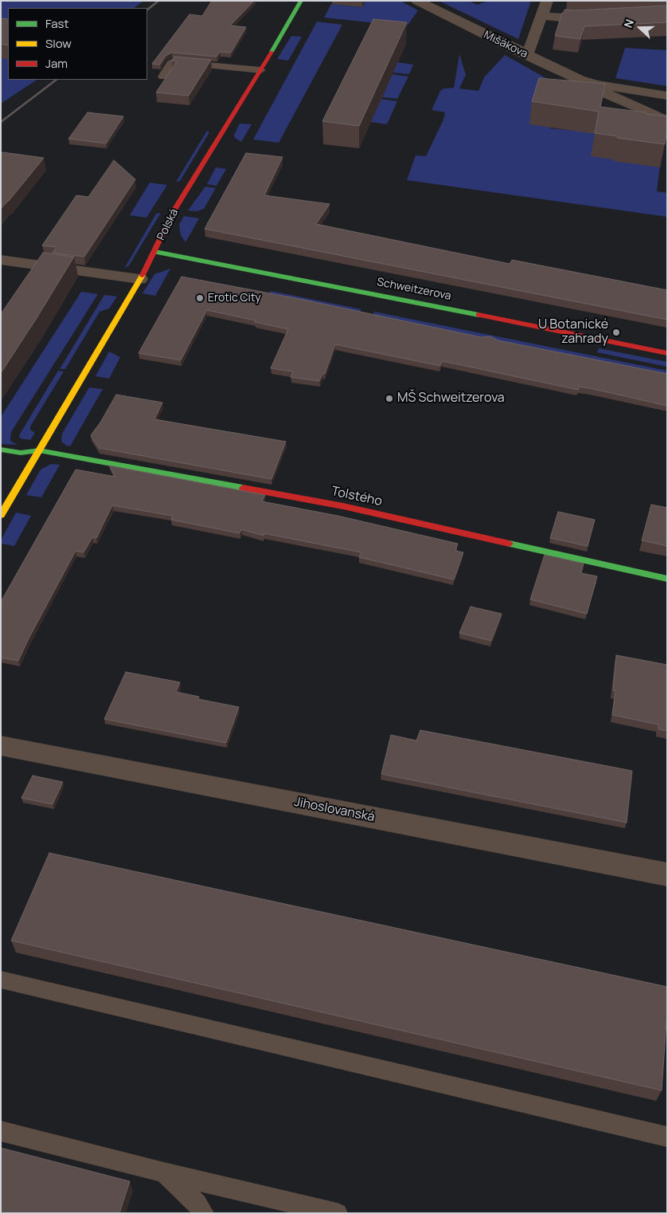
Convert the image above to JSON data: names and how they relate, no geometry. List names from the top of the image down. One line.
{"streets":{"street":["Mišákova","Polská","Schweitzerova","Tolstého","Jihoslovanská"]},"crossings":[["Polská","Schweitzerova"],["Polská","Tolstého"]],"places":["Erotic City","U Botanické zahrady","MŠ Schweitzerova"],"legend":["Fast","Slow","Jam"],"north":"left"}
